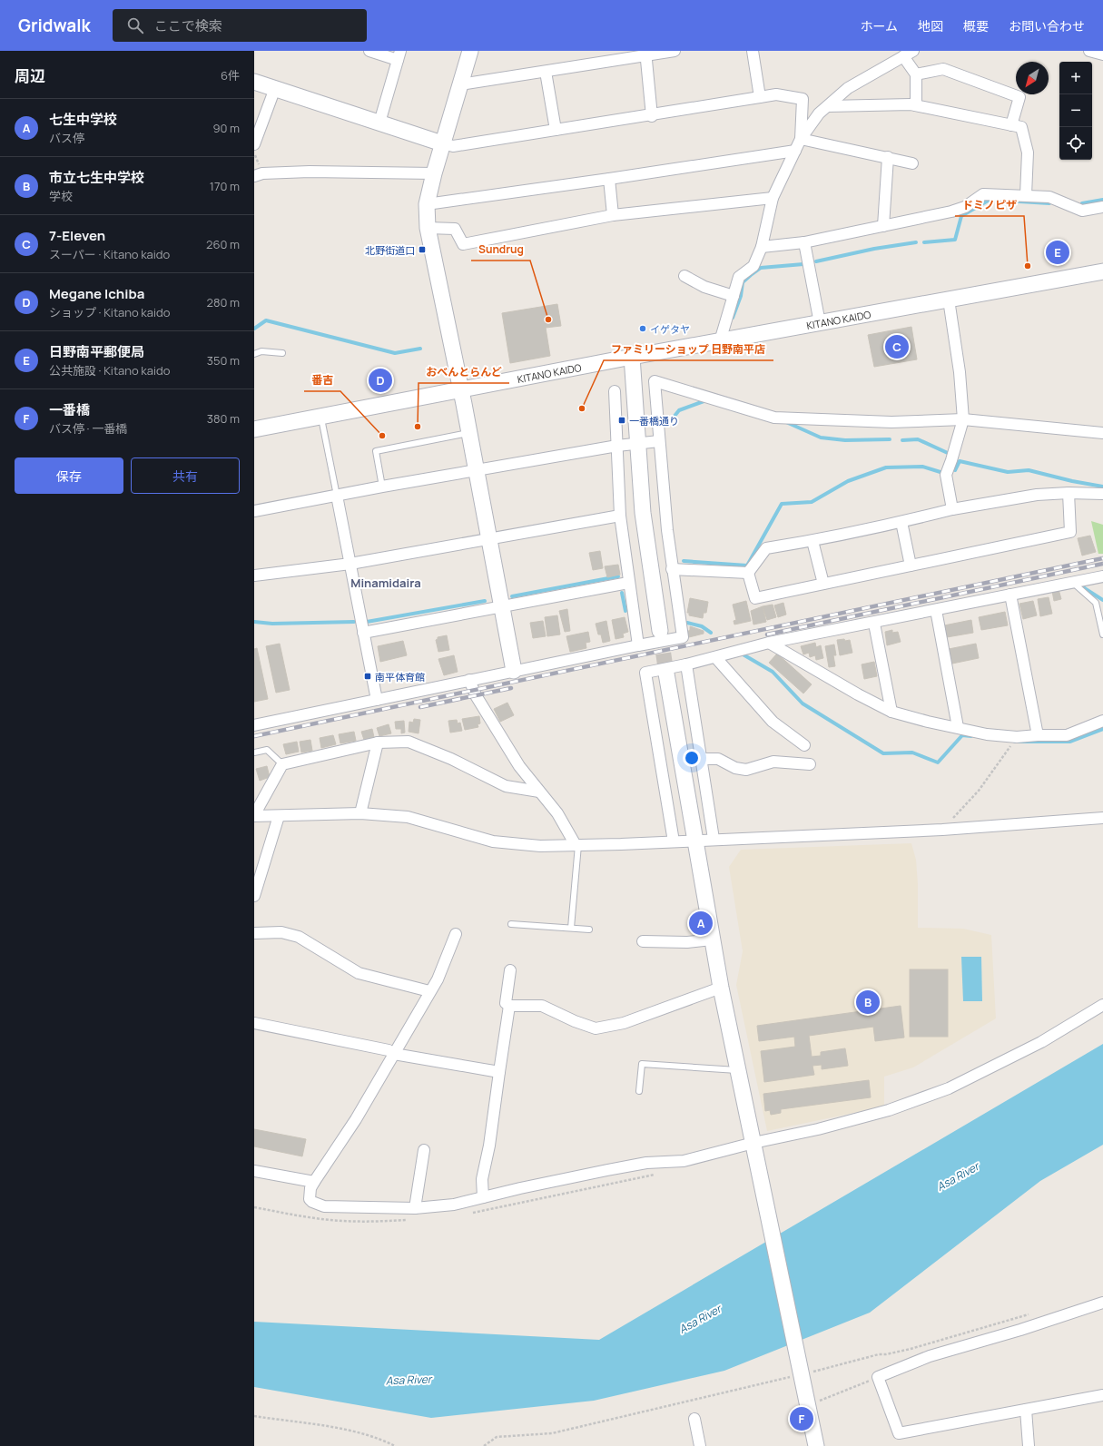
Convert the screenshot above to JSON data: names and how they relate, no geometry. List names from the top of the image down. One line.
{"streets":{"street":["KITANO KAIDO"]},"districts":["Minamidaira"],"water":["Asa River"],"places":{"transit":["北野街道口","一番橋通り","南平体育館"],"other":["ドミノピザ","Sundrug","イゲタヤ","ファミリーショップ 日野南平店","おべんとらんど","番吉"]},"north":"bottom left","page":{"header":"Gridwalk","search":"ここで検索","nav":["ホーム","地図","概要","お問い合わせ"],"heading":["周辺","6件"],"map_buttons":["+","−"],"list":[{"mark":"A","name":"七生中学校","note":"バス停","value":"90 m"},{"mark":"B","name":"市立七生中学校","note":"学校","value":"170 m"},{"mark":"C","name":"7-Eleven","note":"スーパー · Kitano kaido","value":"260 m"},{"mark":"D","name":"Megane Ichiba","note":"ショップ · Kitano kaido","value":"280 m"},{"mark":"E","name":"日野南平郵便局","note":"公共施設 · Kitano kaido","value":"350 m"},{"mark":"F","name":"一番橋","note":"バス停 · 一番橋","value":"380 m"}],"pins":["E","C","D","A","B","F"],"buttons":["保存","共有"]}}
